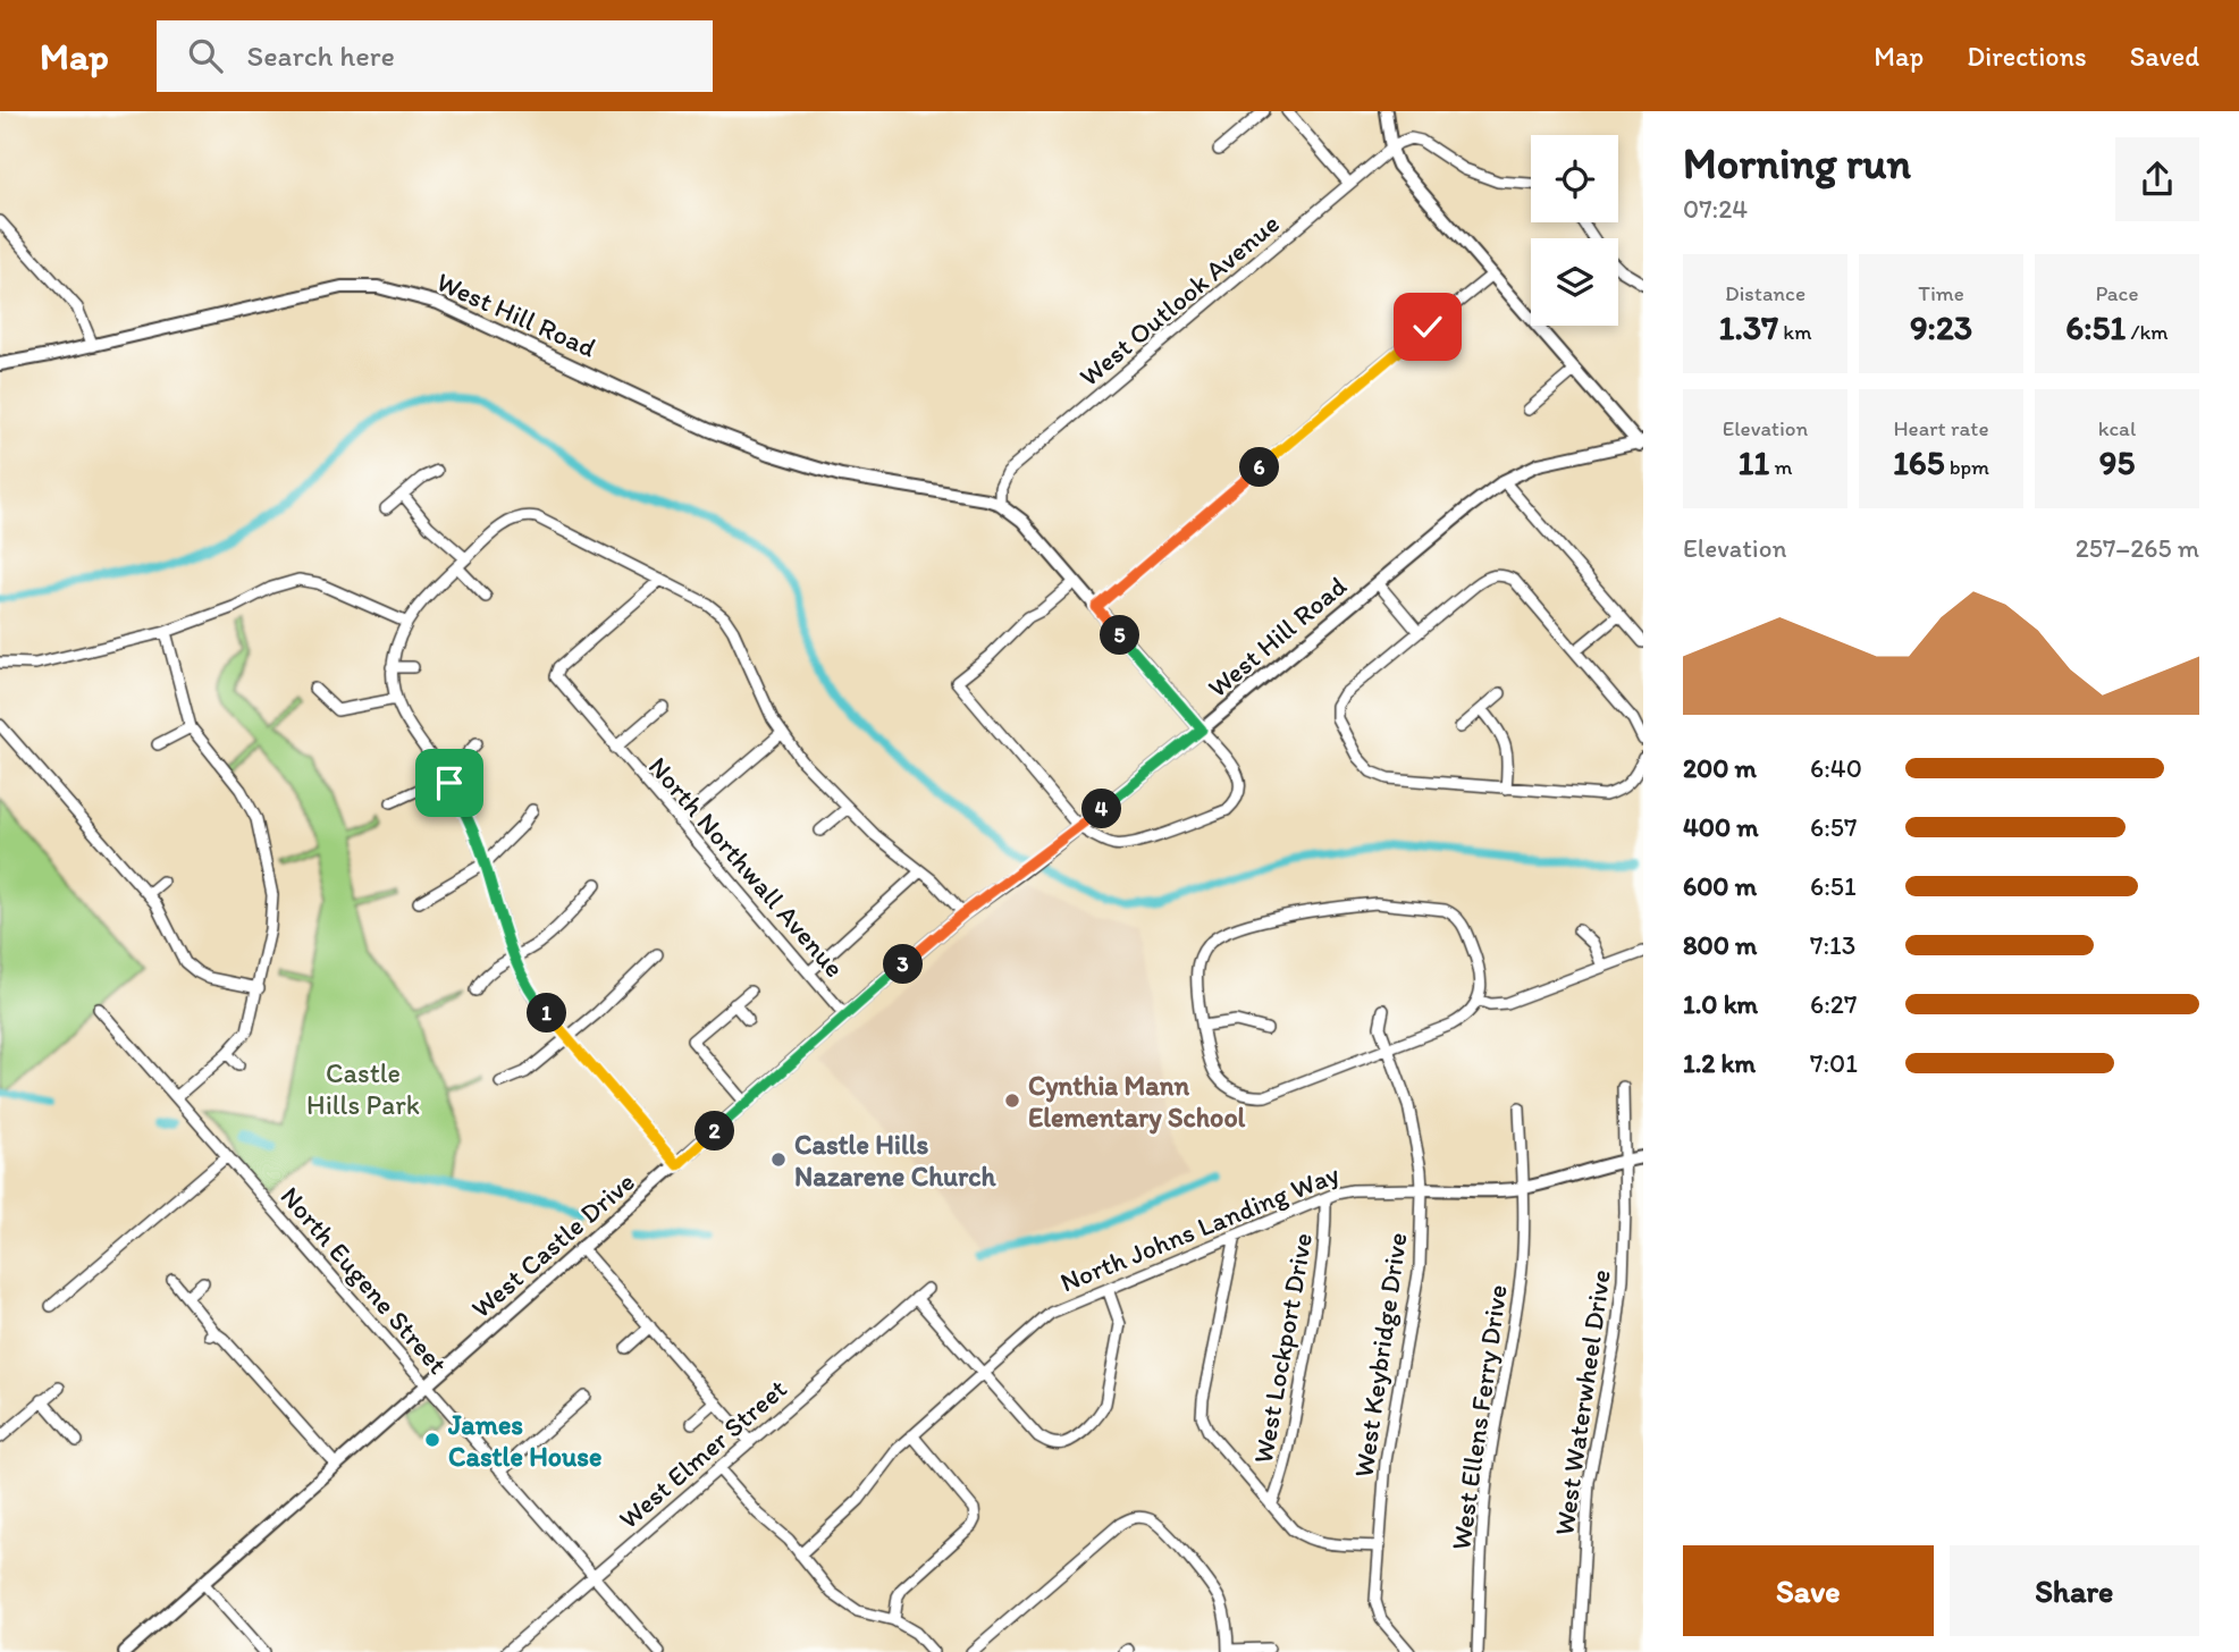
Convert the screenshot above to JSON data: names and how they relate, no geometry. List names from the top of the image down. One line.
{"streets":{"street":["West Outlook Avenue","West Hill Road","North Northwall Avenue","North Johns Landing Way","West Castle Drive","North Eugene Street","West Lockport Drive","West Keybridge Drive","West Waterwheel Drive","West Ellens Ferry Drive","West Elmer Street"]},"crossings":[["West Outlook Avenue","West Hill Road"],["West Hill Road","West Castle Drive"],["North Northwall Avenue","West Castle Drive"],["North Johns Landing Way","West Lockport Drive"],["North Johns Landing Way","West Keybridge Drive"],["North Johns Landing Way","West Waterwheel Drive"],["North Johns Landing Way","West Ellens Ferry Drive"],["West Castle Drive","North Eugene Street"],["North Eugene Street","West Elmer Street"]],"parks":["Castle Hills Park"],"places":["Cynthia Mann Elementary School","Castle Hills Nazarene Church","James Castle House"],"page":{"header":"Map","search":"Search here","nav":["Map","Directions","Saved"],"heading":["Morning run","07:24"],"stats":[["Distance","1.37 km"],["Time","9:23"],["Pace","6:51 /km"],["Elevation","11 m"],["Heart rate","165 bpm"],["kcal","95"]],"pins":["6","5","4","3","1","2"],"chart":["Elevation","257–265 m"],"list":[{"name":"200 m","note":"6:40"},{"name":"400 m","note":"6:57"},{"name":"600 m","note":"6:51"},{"name":"800 m","note":"7:13"},{"name":"1.0 km","note":"6:27"},{"name":"1.2 km","note":"7:01"}],"buttons":["Save","Share"]}}
